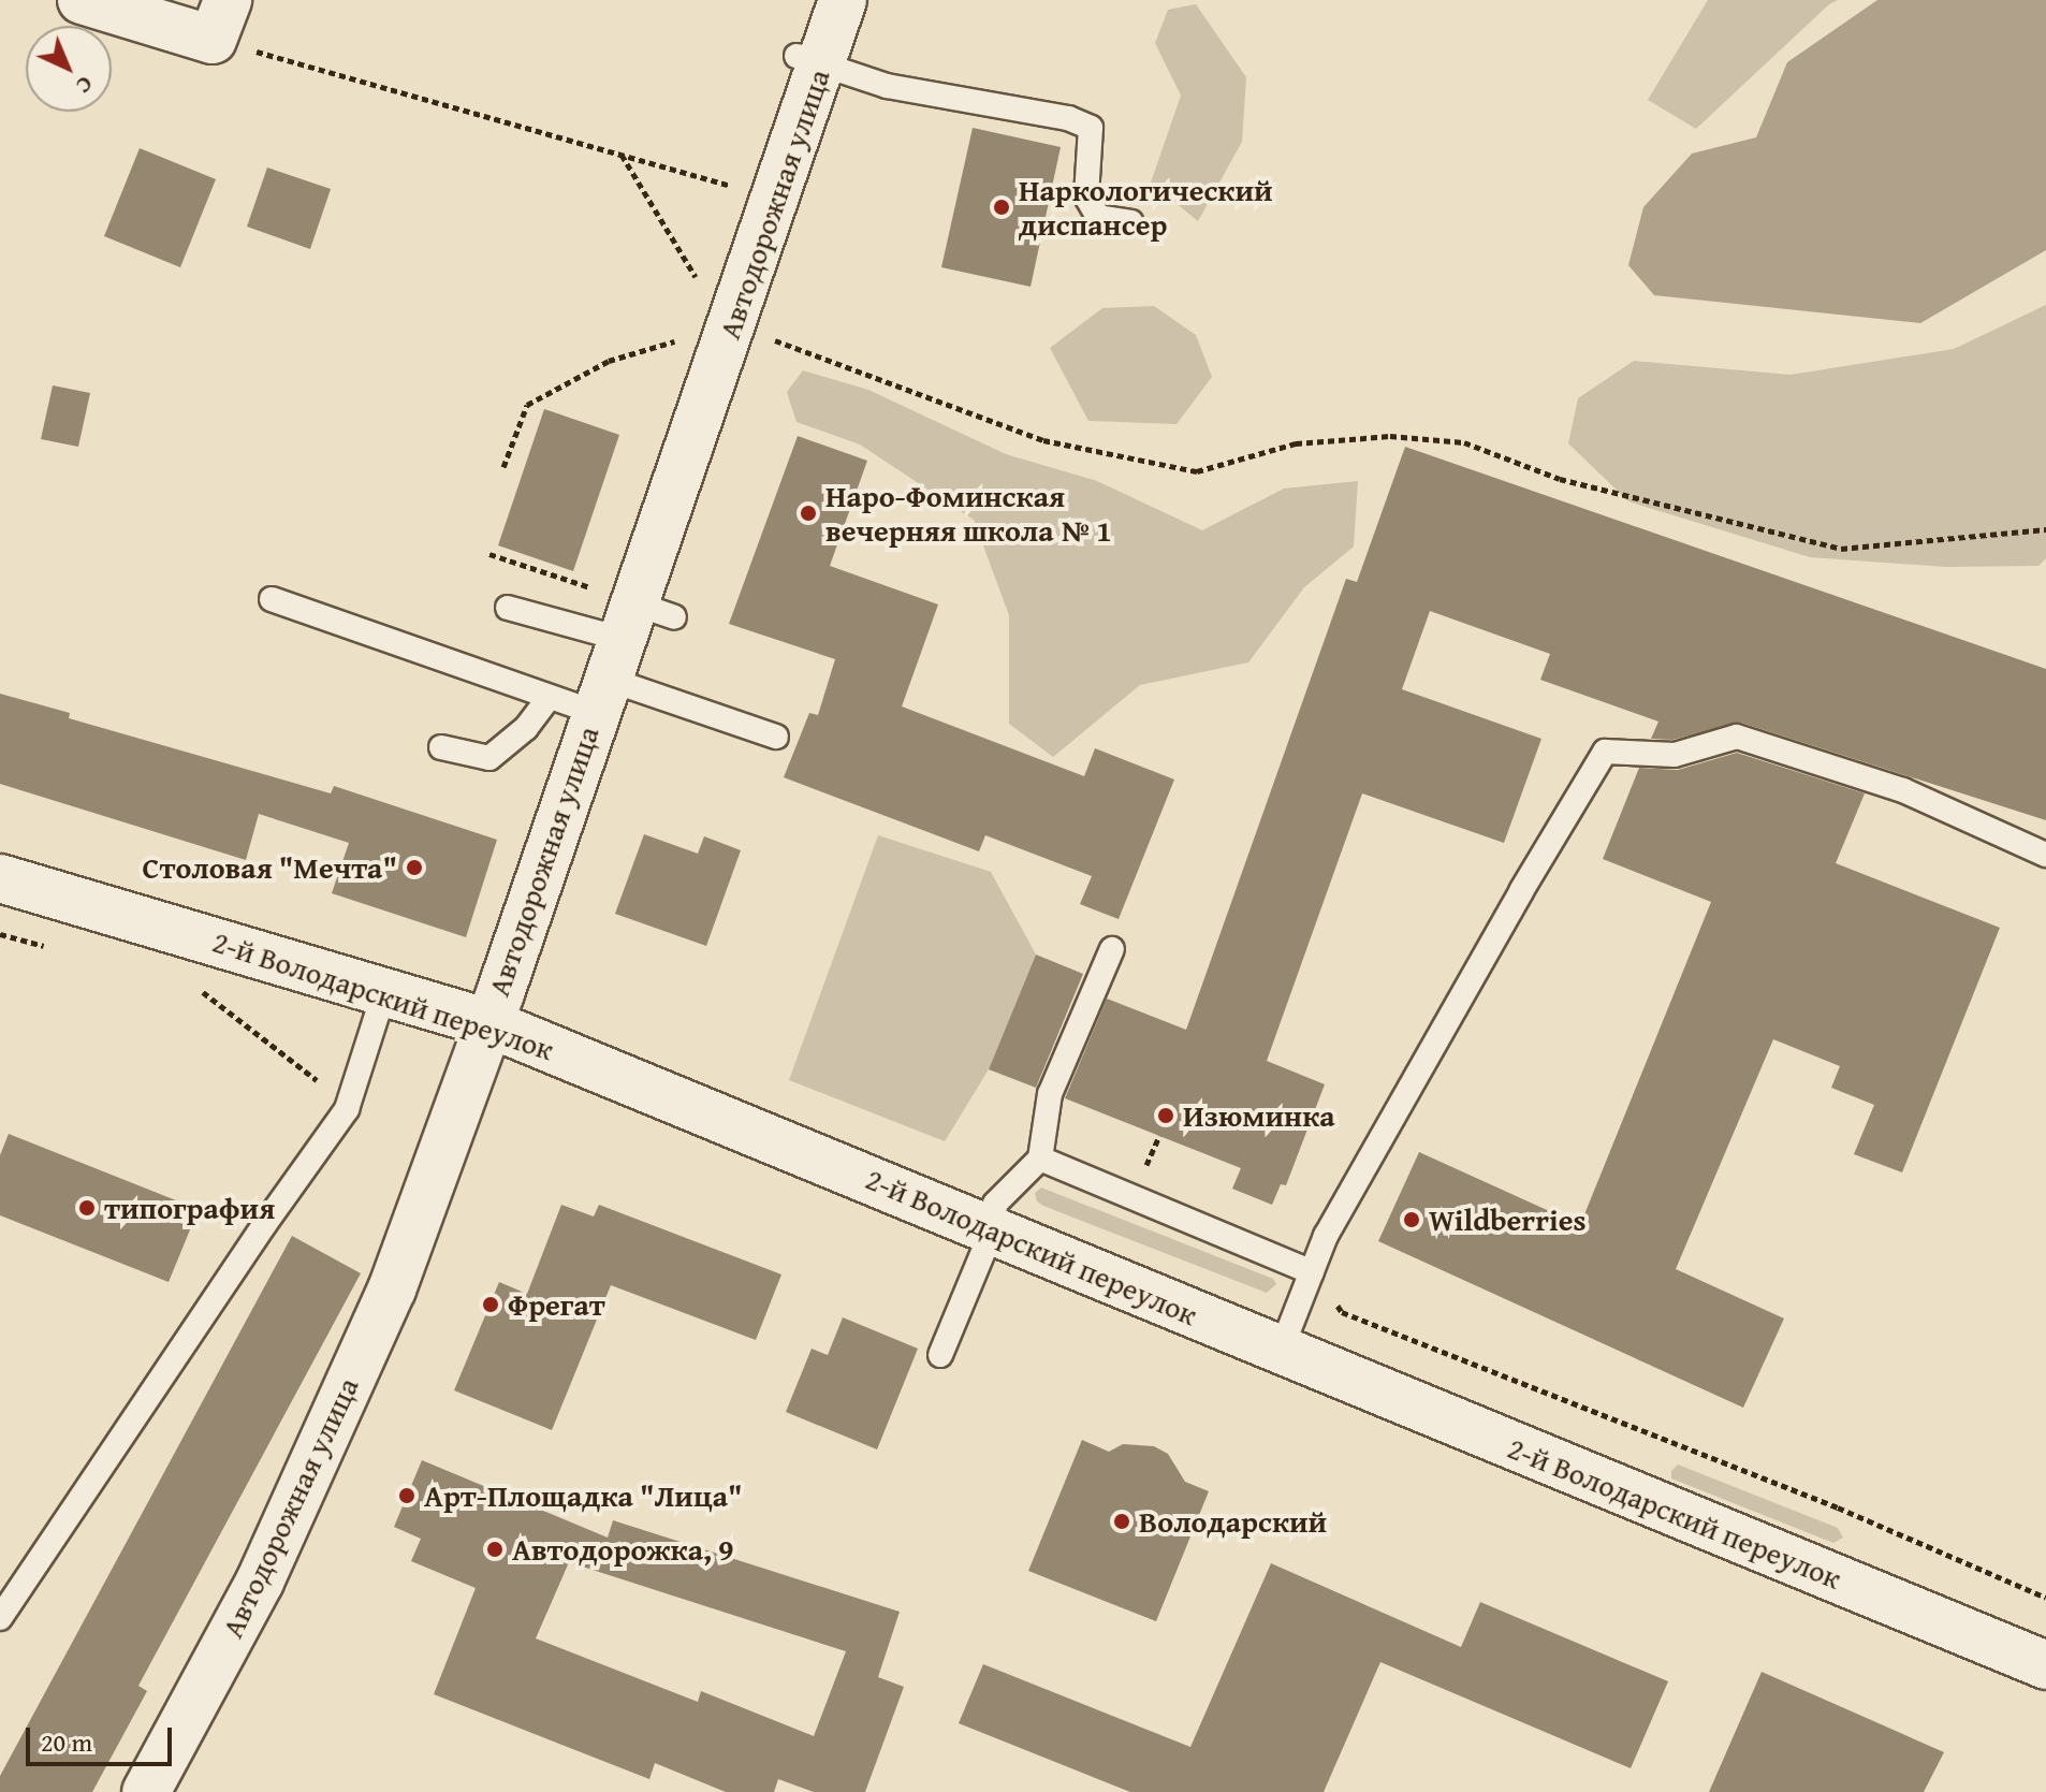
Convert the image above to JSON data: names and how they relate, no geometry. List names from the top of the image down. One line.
{"streets":{"street":["Автодорожная улица","2-й Володарский переулок"]},"crossings":[["Автодорожная улица","2-й Володарский переулок"]],"places":["Наркологический диспансер","Наро-Фоминская вечерняя школа № 1","Столовая \"Мечта\"","Изюминка","типография","Wildberries","Фрегат","Арт-Площадка \"Лица\"","Володарский","Автодорожка, 9"],"scale_bar":"20 m","north":"bottom right"}
